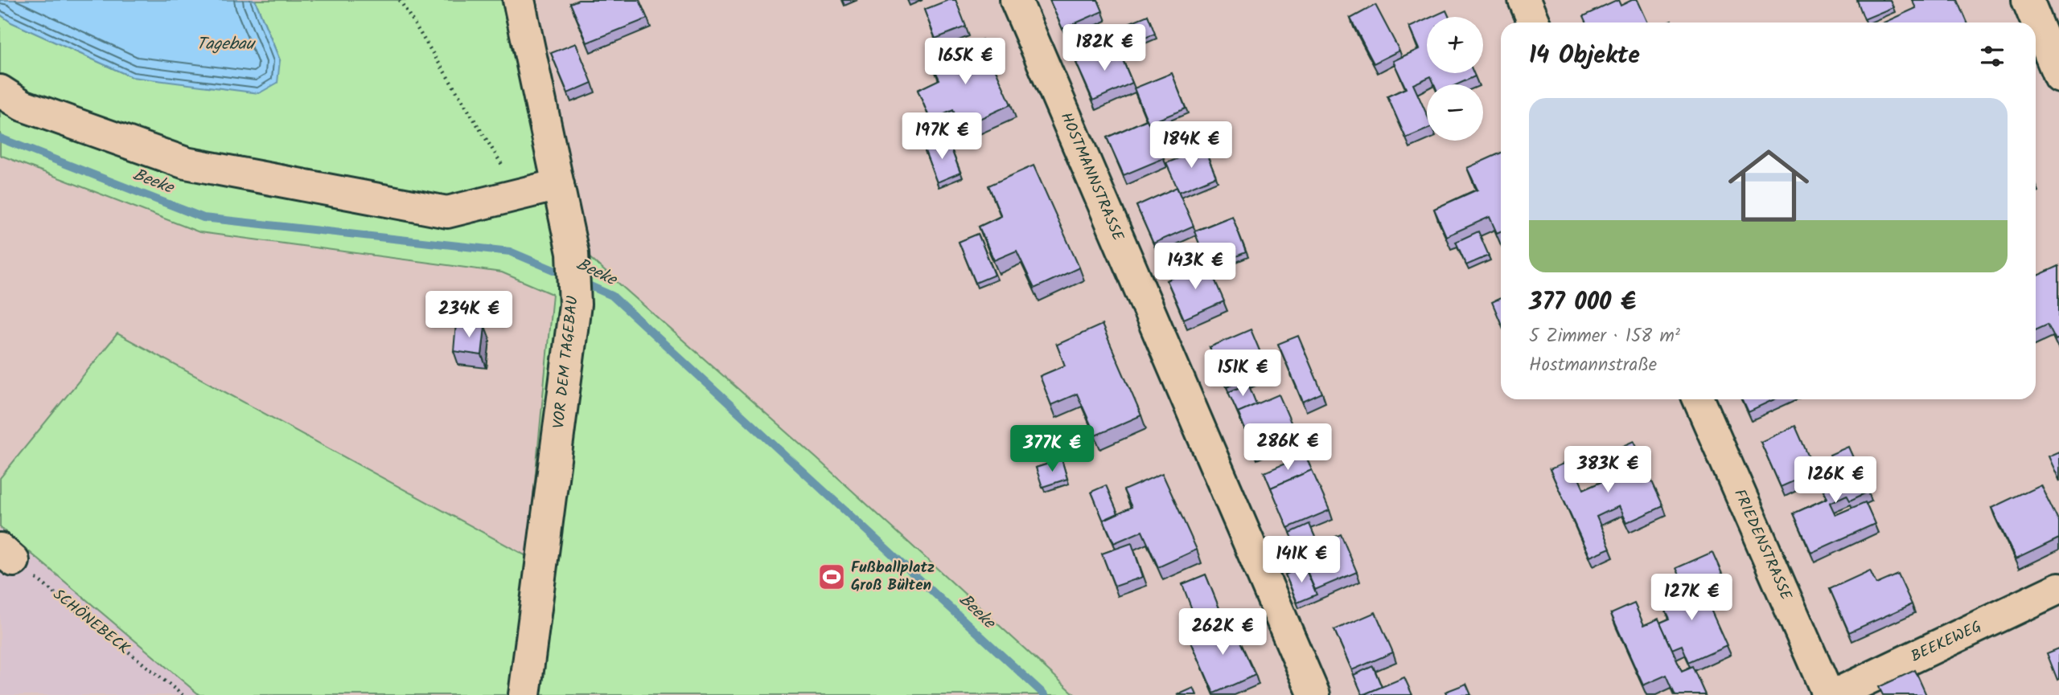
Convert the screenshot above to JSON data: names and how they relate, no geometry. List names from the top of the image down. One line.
{"streets":{"street":["HOSTMANNSTRASSE","VOR DEM TAGEBAU","FRIEDENSTRASSE","BEEKEWEG"],"path":["SCHÖNEBECK"]},"water":["Tagebau","Beeke"],"places":{"sports":["Fußballplatz Groß Bülten"]},"page":{"map_buttons":["+","−"],"heading":"14 Objekte","price":["182K €","165K €","197K €","184K €","143K €","234K €","151K €","286K €","377K €","383K €","126K €","141K €","127K €","262K €"],"list":[{"name":"377 000 €","note":"5 Zimmer · 158 m² · Hostmannstraße"}]}}
